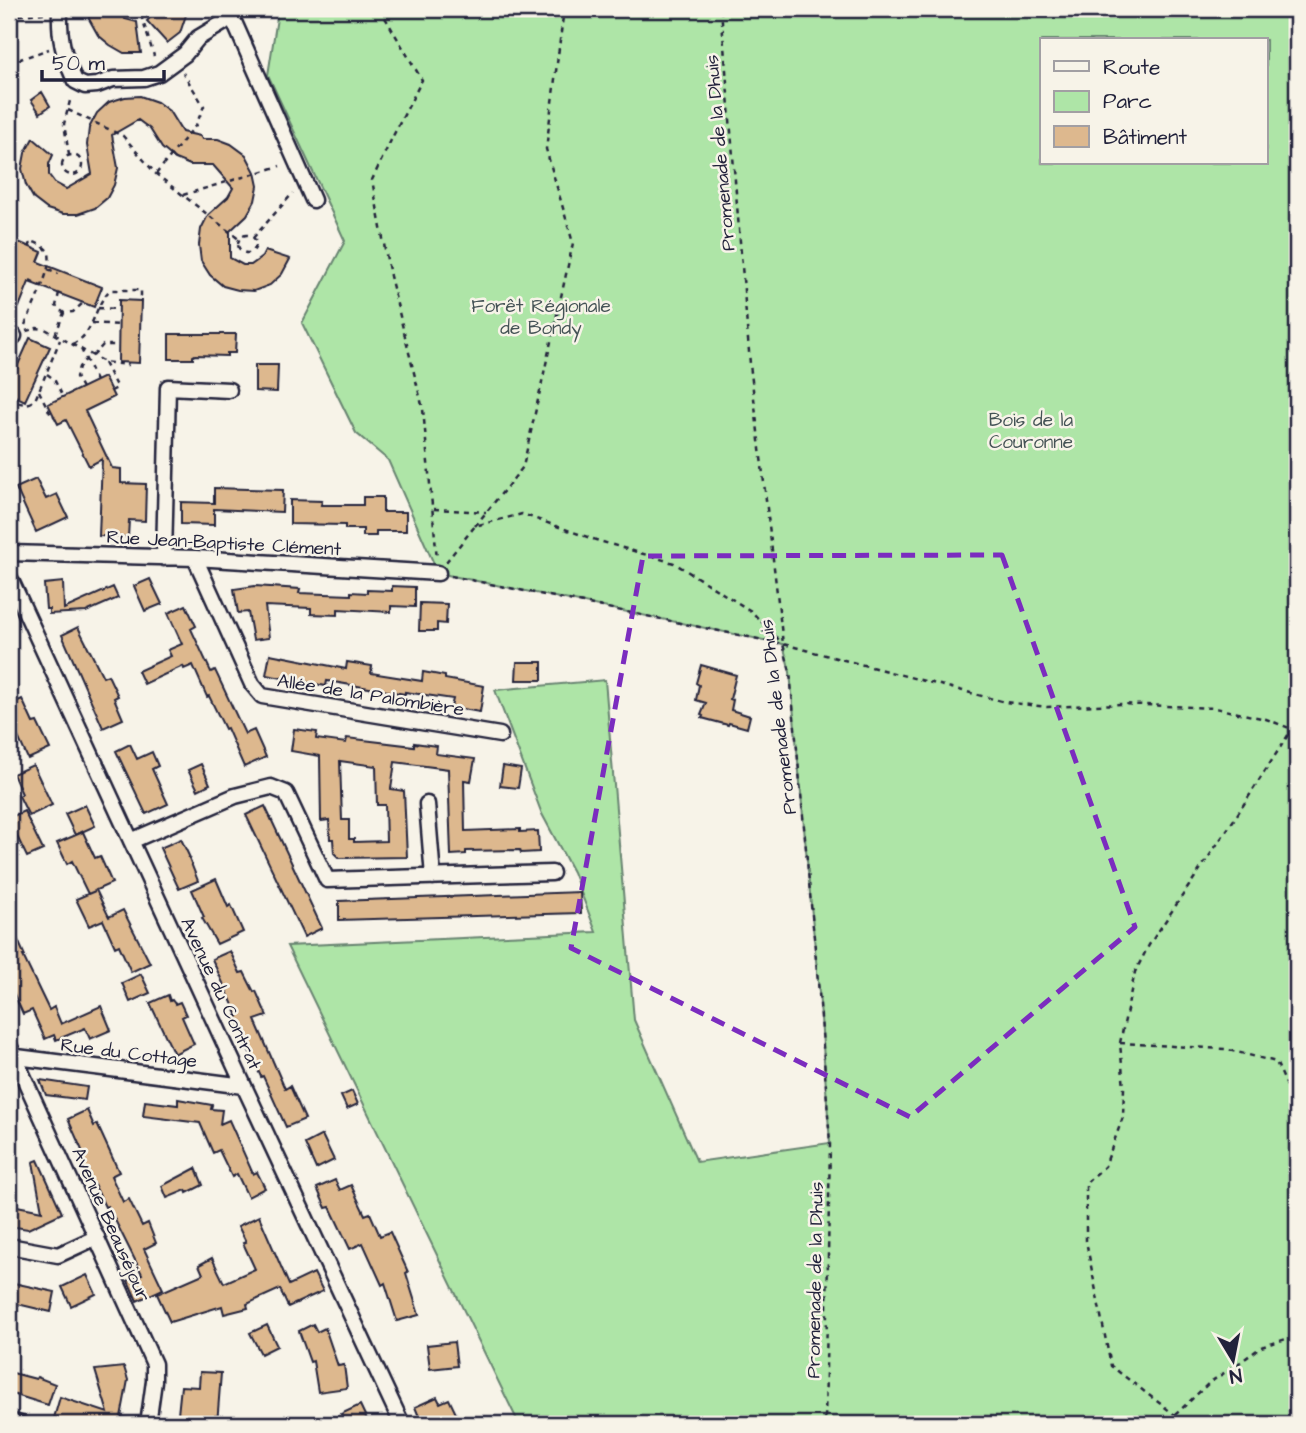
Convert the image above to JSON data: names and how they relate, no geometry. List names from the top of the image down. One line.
{"streets":{"street":["Rue Jean-Baptiste Clément","Allée de la Palombière","Avenue du Contrat","Rue du Cottage","Avenue Beauséjour"],"path":["Promenade de la Dhuis"]},"crossings":[["Rue Jean-Baptiste Clément","Allée de la Palombière"],["Avenue du Contrat","Rue du Cottage"],["Rue du Cottage","Avenue Beauséjour"]],"parks":["Forêt Régionale de Bondy","Bois de la Couronne"],"legend":["Route","Parc","Bâtiment"],"scale_bar":"50 m","north":"bottom"}
